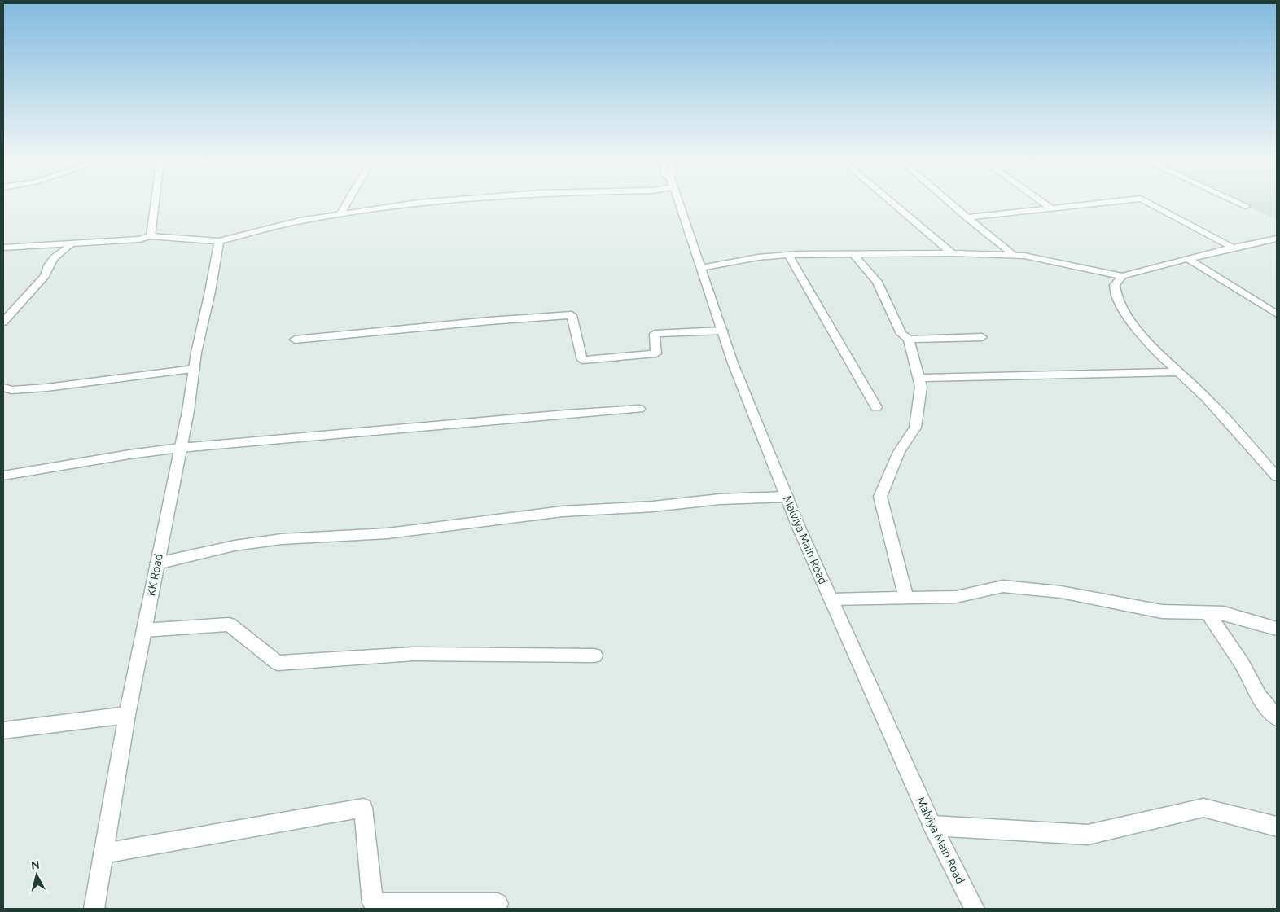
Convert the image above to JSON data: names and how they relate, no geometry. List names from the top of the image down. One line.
{"streets":{"street":["Malviya Main Road","KK Road"]},"north":"top"}
